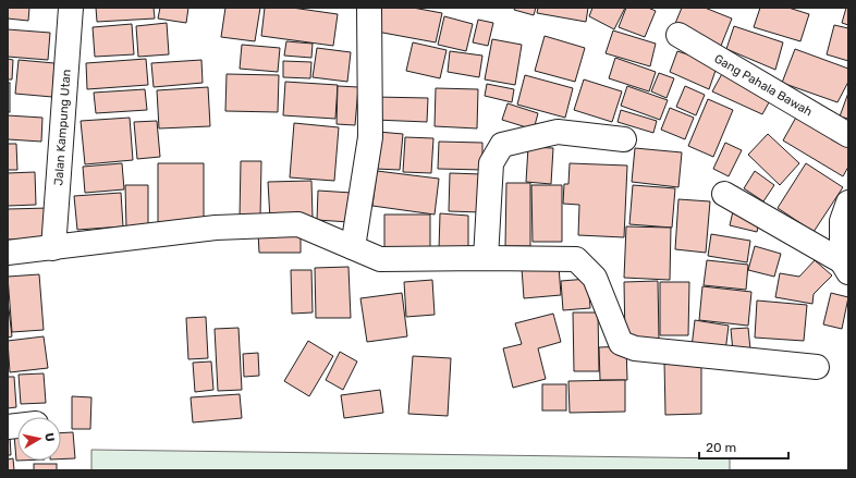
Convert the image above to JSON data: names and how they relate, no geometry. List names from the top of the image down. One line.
{"streets":{"street":["Gang Pahala Bawah","Jalan Kampung Utan"]},"scale_bar":"20 m","north":"right"}
